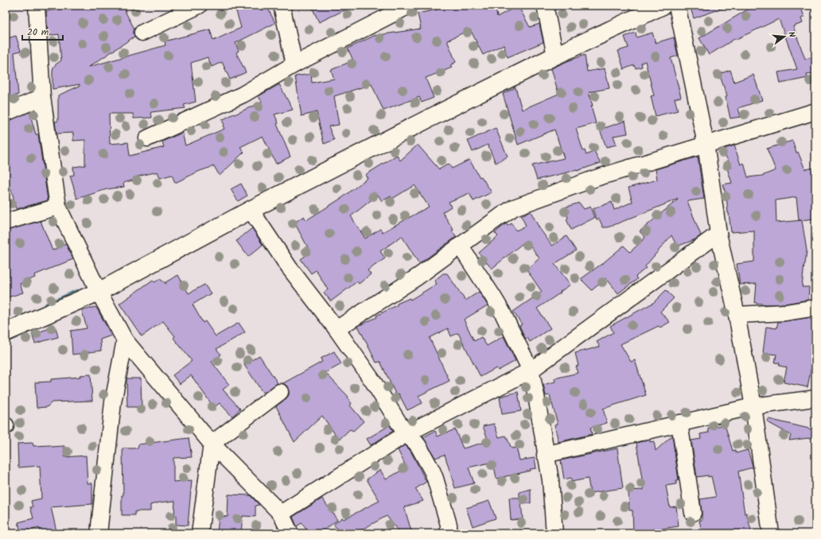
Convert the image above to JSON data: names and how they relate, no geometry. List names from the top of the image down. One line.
{"scale_bar":"20 m","north":"right"}
